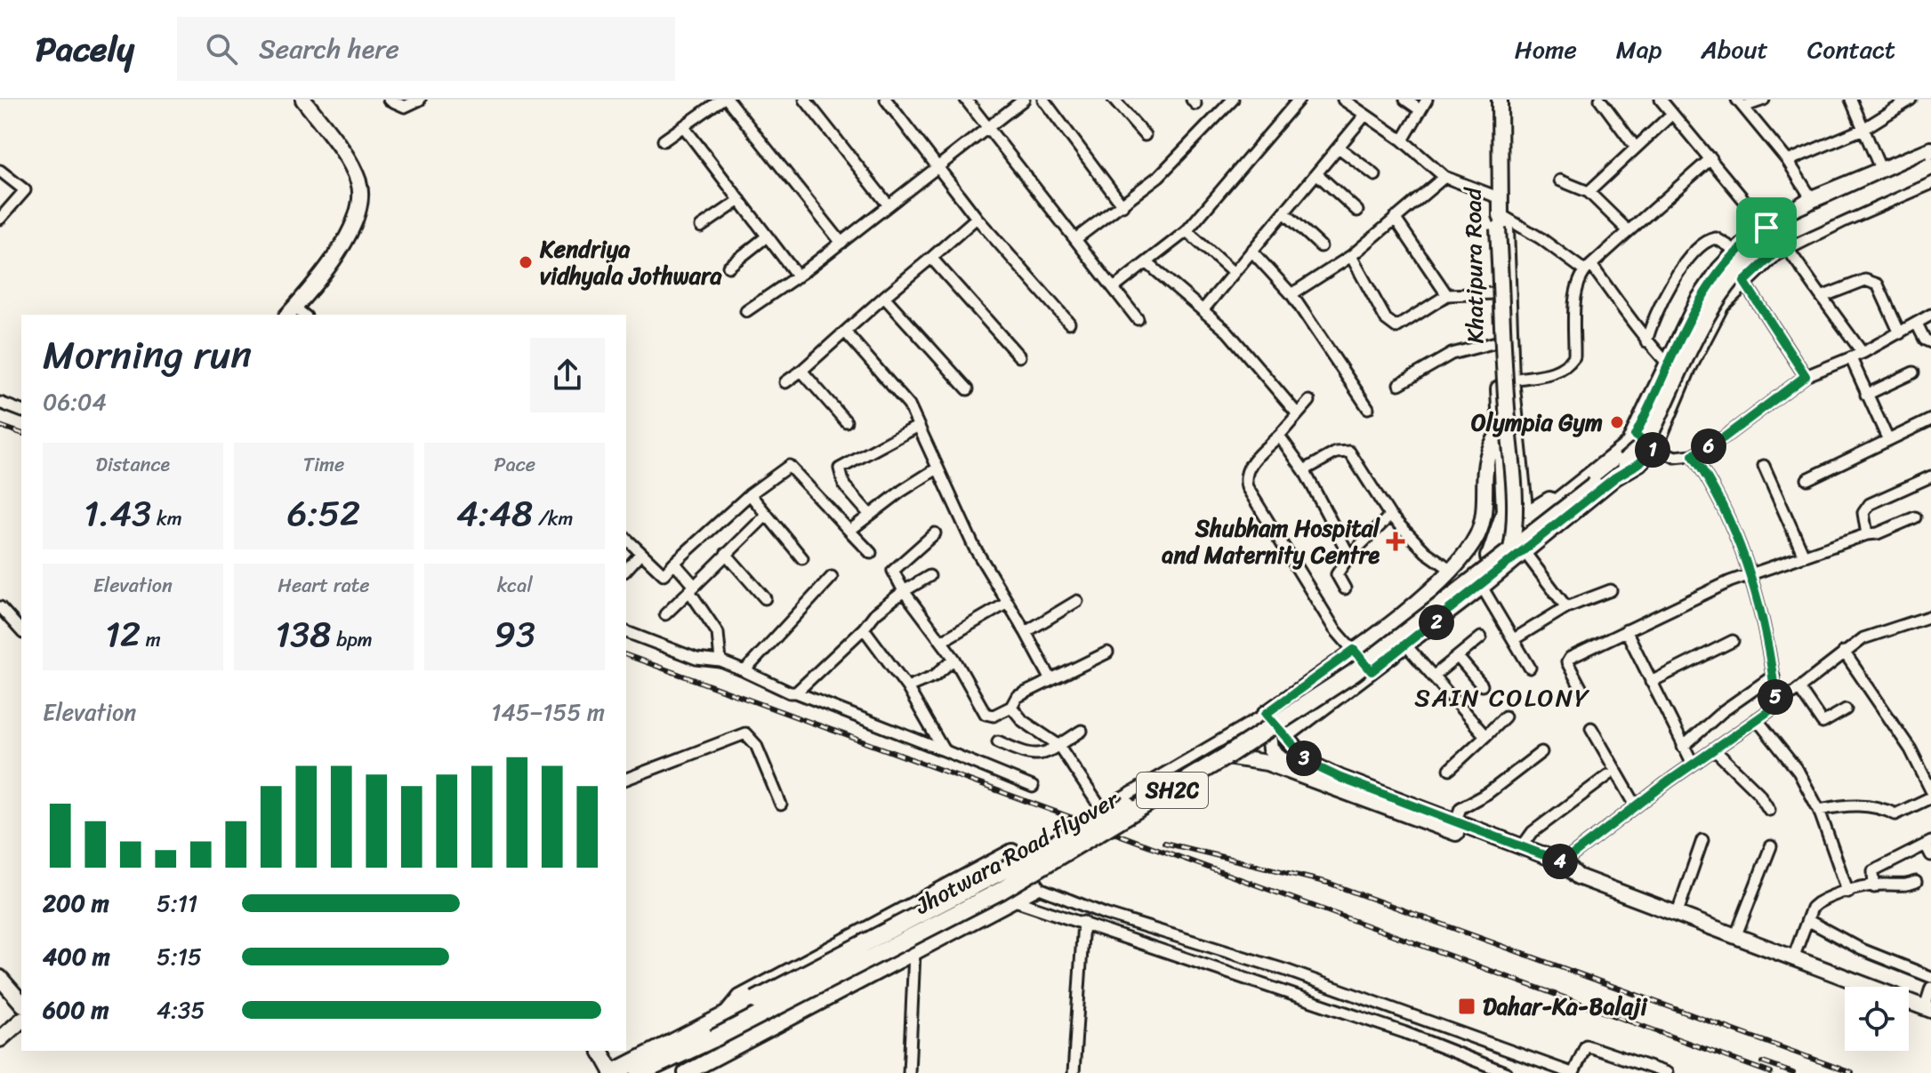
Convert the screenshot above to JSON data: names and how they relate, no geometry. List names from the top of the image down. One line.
{"streets":{"main road":["SH2C","Jhotwara Road flyover"],"street":["Khatipura Road"]},"crossings":[["Khatipura Road","Jhotwara Road flyover"],["SH2C","Jhotwara Road flyover"]],"districts":["SAIN COLONY"],"places":{"other":["Kendriya vidhyala Jothwara","Olympia Gym"],"health":["Shubham Hospital and Maternity Centre"],"transit":["Dahar-Ka-Balaji"]},"page":{"header":"Pacely","search":"Search here","nav":["Home","Map","About","Contact"],"heading":["Morning run","06:04"],"pins":["6","1","2","5","3","4"],"stats":[["Distance","1.43 km"],["Time","6:52"],["Pace","4:48 /km"],["Elevation","12 m"],["Heart rate","138 bpm"],["kcal","93"]],"chart":["Elevation","145–155 m"],"list":[{"name":"200 m","note":"5:11"},{"name":"400 m","note":"5:15"},{"name":"600 m","note":"4:35"}]}}
